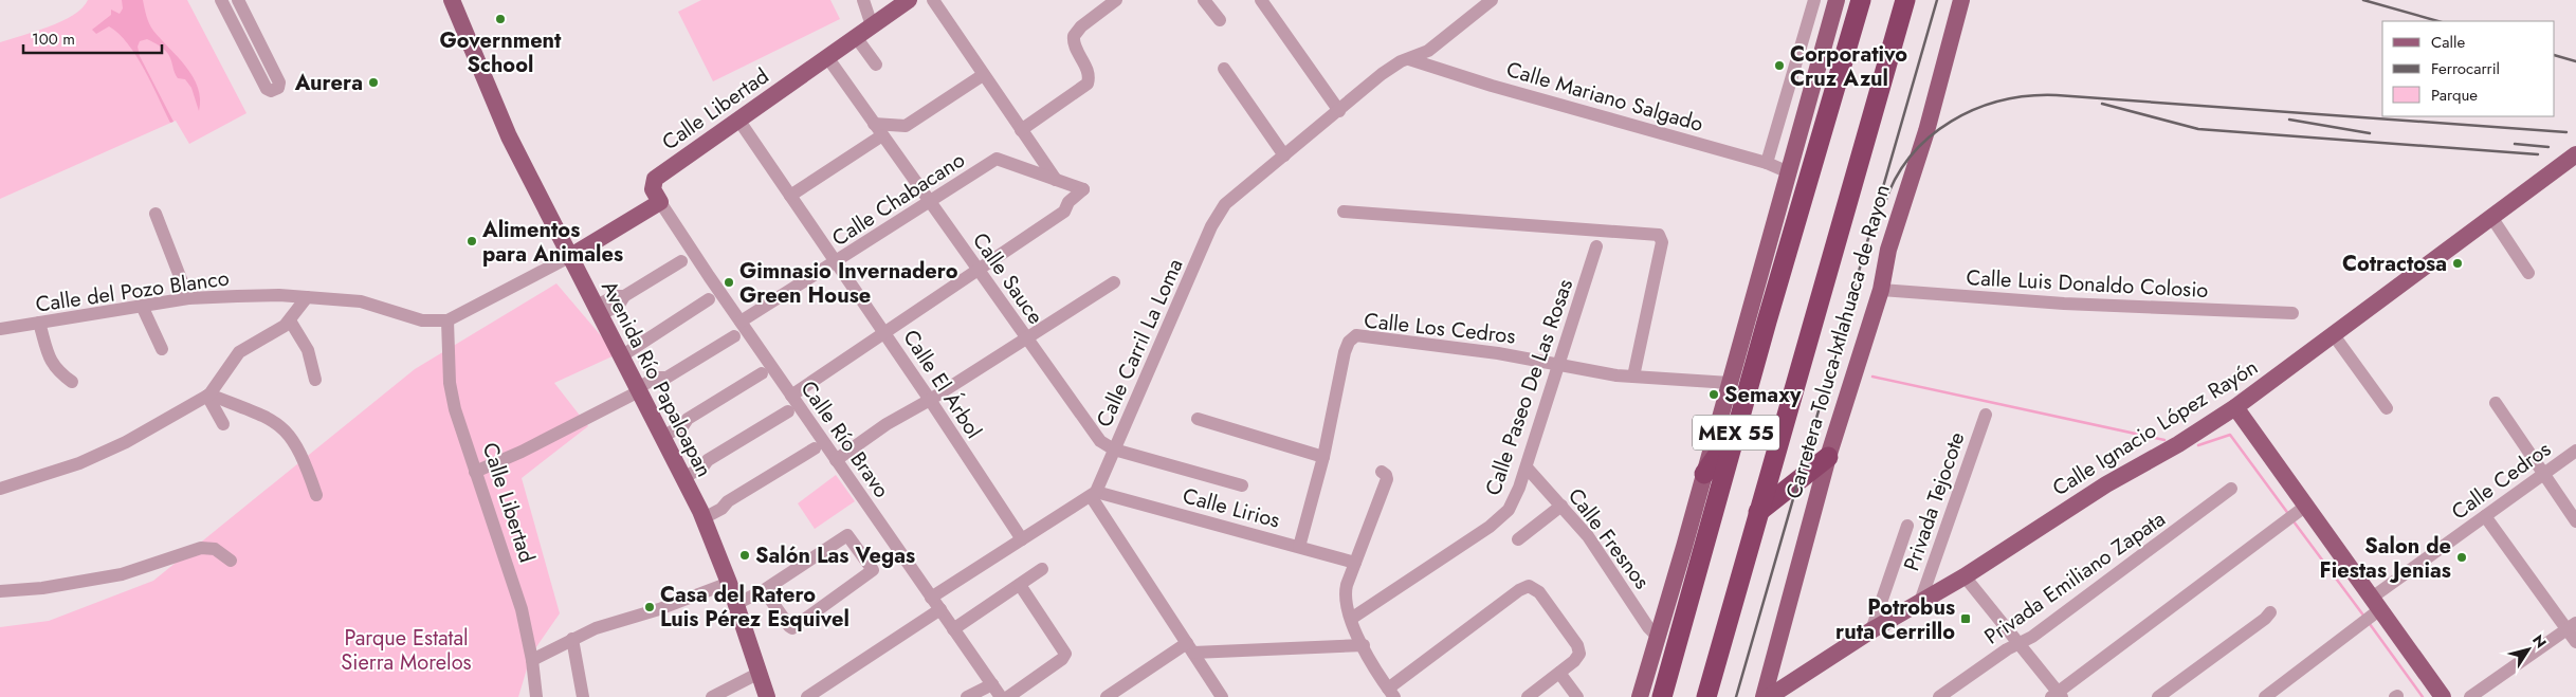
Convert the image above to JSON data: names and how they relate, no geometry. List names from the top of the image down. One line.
{"streets":{"highway":["Carretera Toluca-Ixtlahuaca de Rayon","MEX 55"],"main road":["Calle Libertad","Avenida Río Papaloapan","Calle Ignacio López Rayón"],"street":["Calle Mariano Salgado","Calle Chabacano","Calle Sauce","Calle Luis Donaldo Colosio","Calle del Pozo Blanco","Calle Los Cedros","Calle Carril La Loma","Calle El Árbol","Calle Paseo De Las Rosas","Calle Río Bravo","Calle Cedros","Privada Tejocote","Calle Lirios","Calle Fresnos","Privada Emiliano Zapata"]},"crossings":[["Calle Mariano Salgado","Calle Carril La Loma"],["Calle Libertad","Calle Sauce"],["Calle Libertad","Calle del Pozo Blanco"],["Calle Libertad","Calle El Árbol"],["Calle Libertad","Calle Río Bravo"],["Calle Chabacano","Calle Sauce"],["Calle Chabacano","Calle El Árbol"],["Calle Chabacano","Calle Río Bravo"],["Calle Sauce","Calle Carril La Loma"],["Calle Luis Donaldo Colosio","Carretera Toluca-Ixtlahuaca de Rayon"],["Calle del Pozo Blanco","Avenida Río Papaloapan"],["Calle Los Cedros","Calle Paseo De Las Rosas"],["Calle Los Cedros","Calle Lirios"],["Calle Carril La Loma","Calle Lirios"],["Calle Paseo De Las Rosas","Calle Fresnos"],["Calle Ignacio López Rayón","Privada Tejocote"]],"parks":["Parque Estatal Sierra Morelos"],"places":{"other":["Government School","Corporativo Cruz Azul","Aurera","Alimentos para Animales","Cotractosa","Gimnasio Invernadero Green House","Semaxy","Salón Las Vegas","Salon de Fiestas Jenias","Casa del Ratero Luis Pérez Esquivel"],"transit":["Potrobus ruta Cerrillo"]},"legend":["Calle","Ferrocarril","Parque"],"scale_bar":"100 m","north":"top right"}
